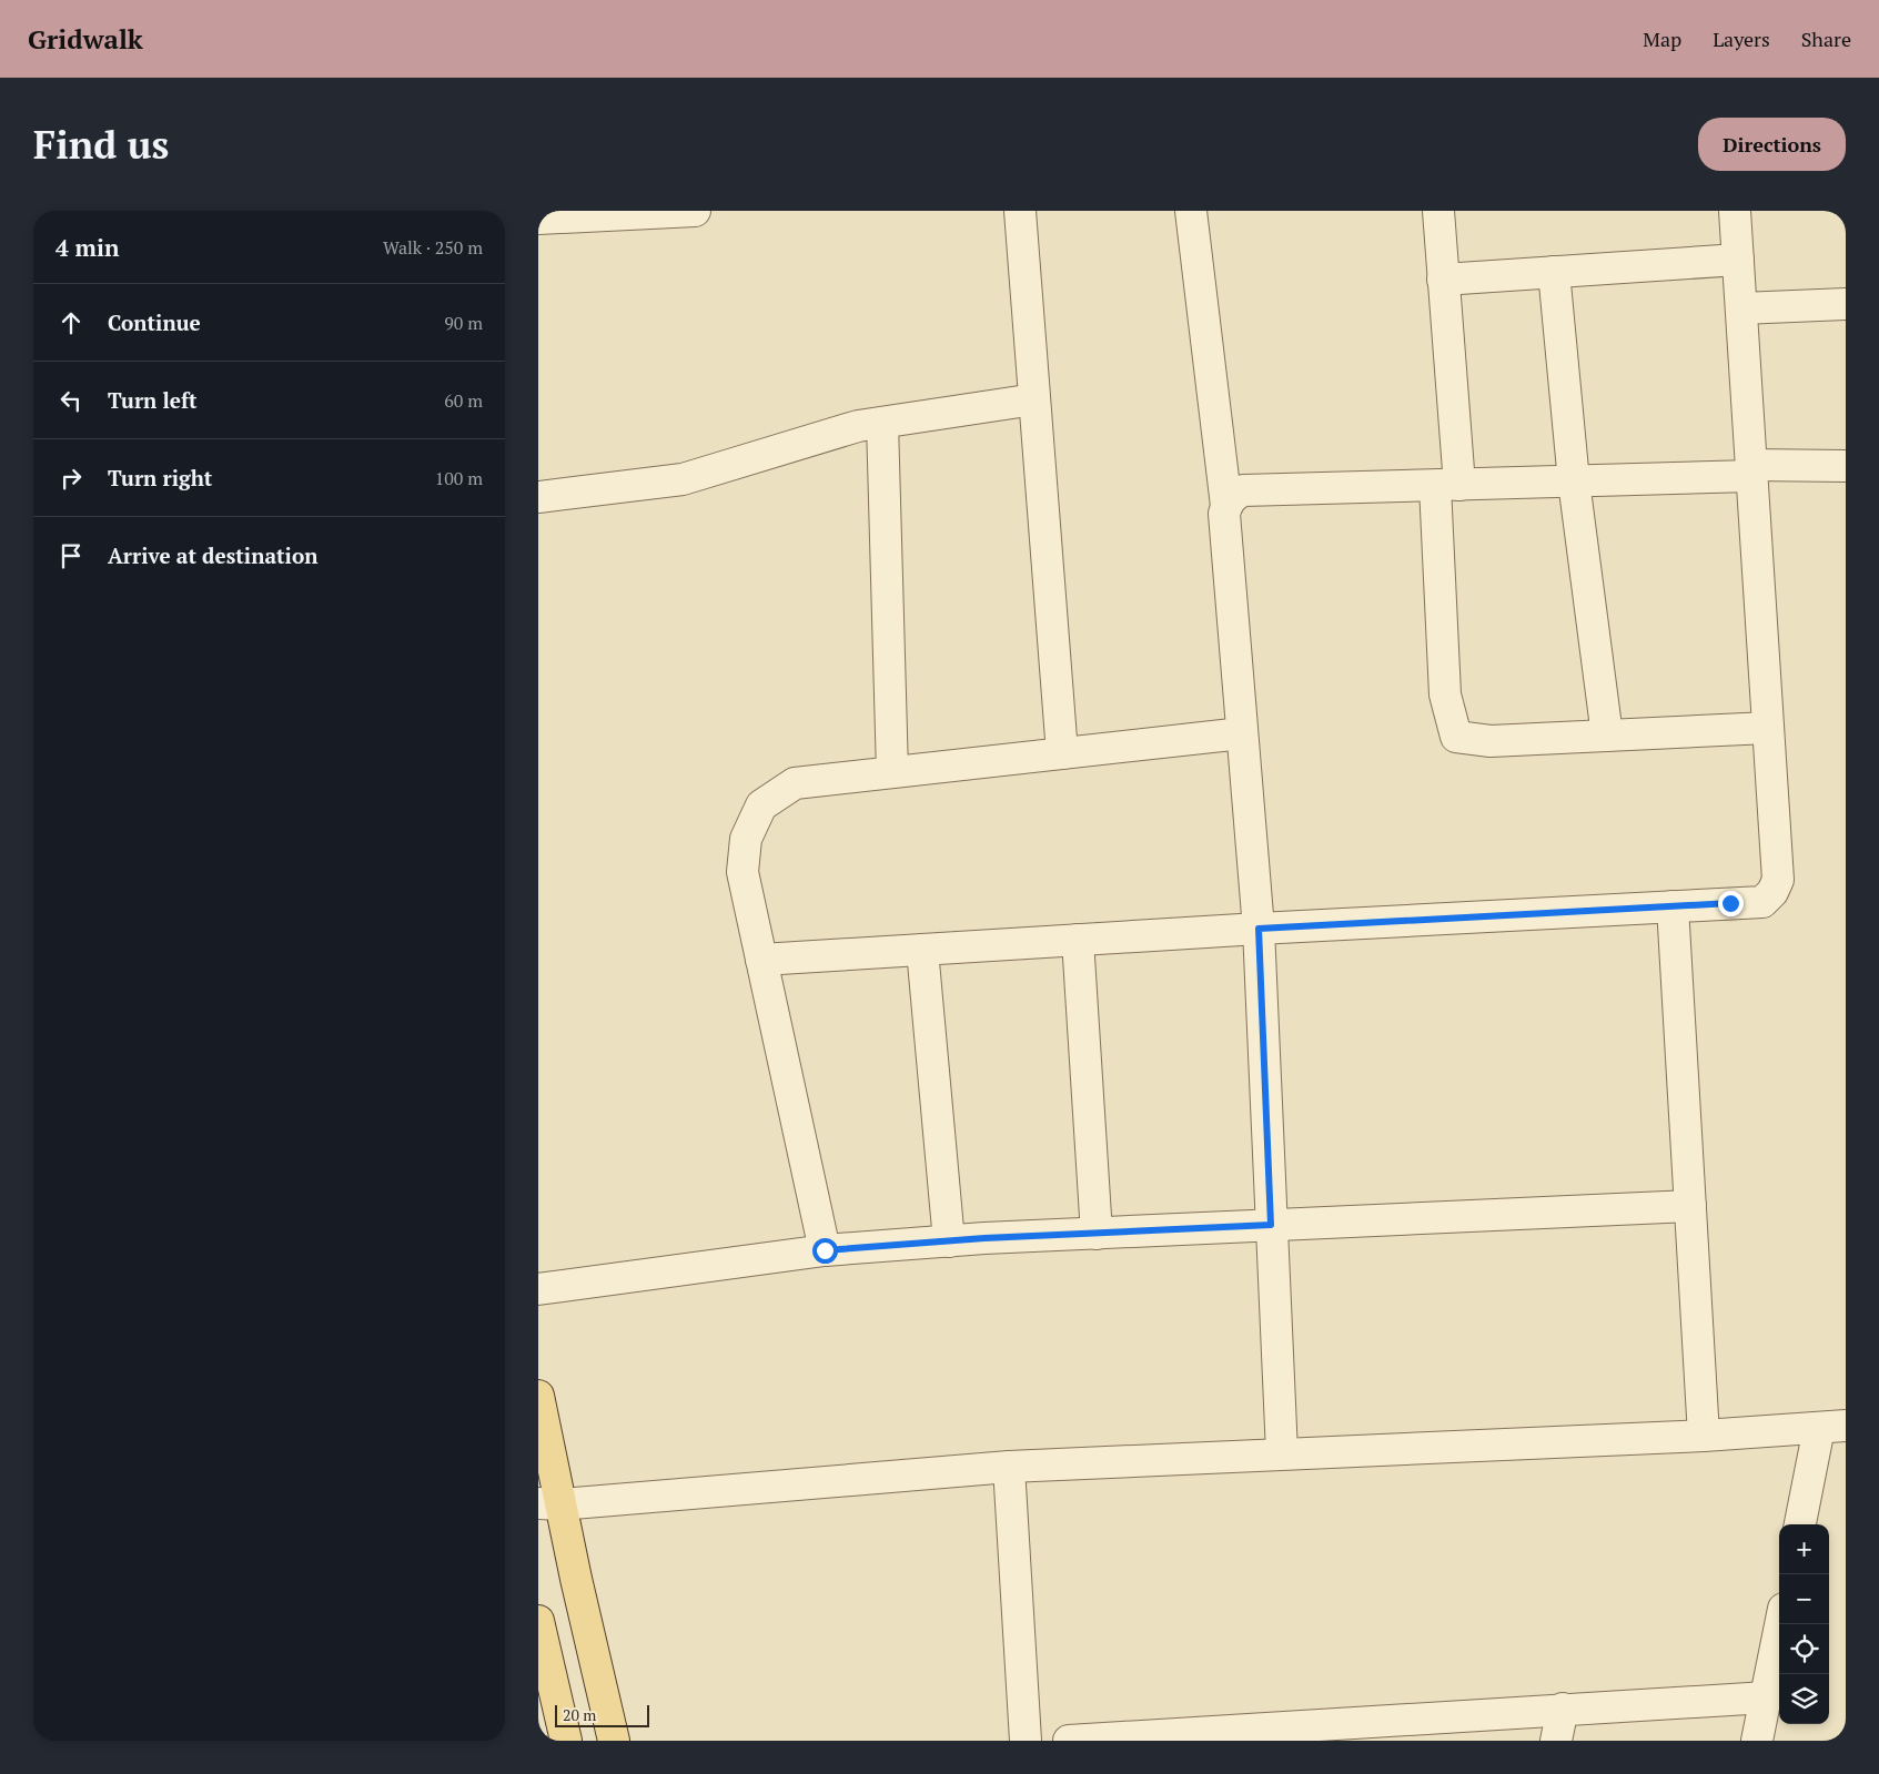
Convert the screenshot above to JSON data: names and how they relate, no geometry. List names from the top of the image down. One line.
{"scale_bar":"20 m","page":{"header":"Gridwalk","nav":["Map","Layers","Share"],"buttons":"Directions","title":"Find us","heading":["4 min","Walk · 250 m"],"list":[["Continue","90 m"],["Turn left","60 m"],["Turn right","100 m"],"Arrive at destination"],"map_buttons":["+","−"],"scale":"20 m"}}
